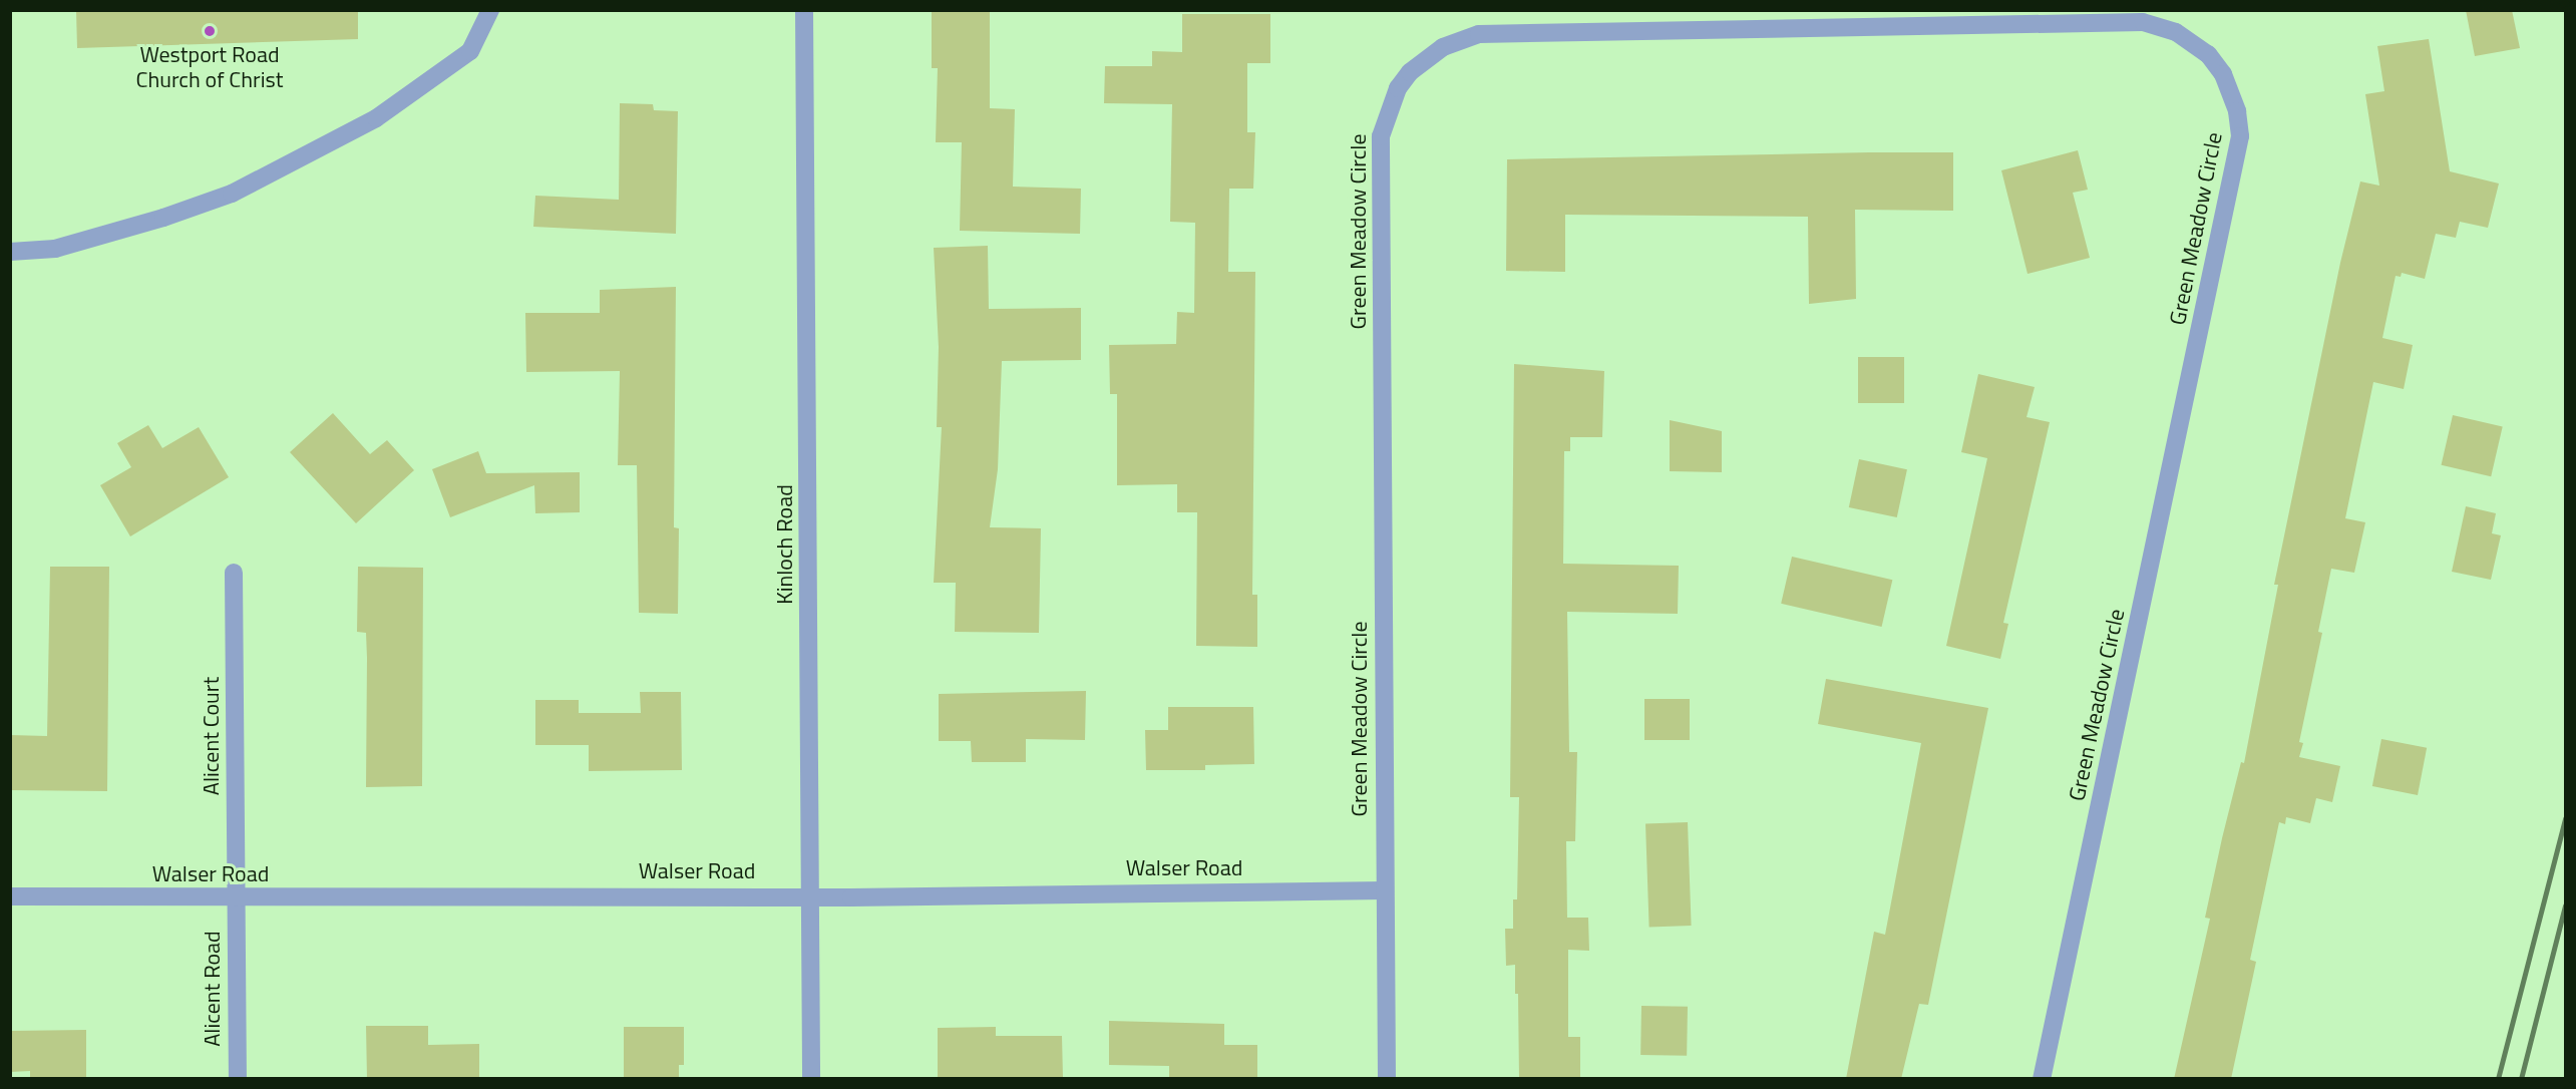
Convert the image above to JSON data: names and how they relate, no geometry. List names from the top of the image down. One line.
{"streets":{"street":["Green Meadow Circle","Kinloch Road","Alicent Court","Walser Road","Alicent Road"]},"crossings":[["Green Meadow Circle","Walser Road"],["Kinloch Road","Walser Road"],["Alicent Court","Walser Road"],["Alicent Court","Alicent Road"],["Walser Road","Alicent Road"]],"places":["Westport Road Church of Christ"]}
